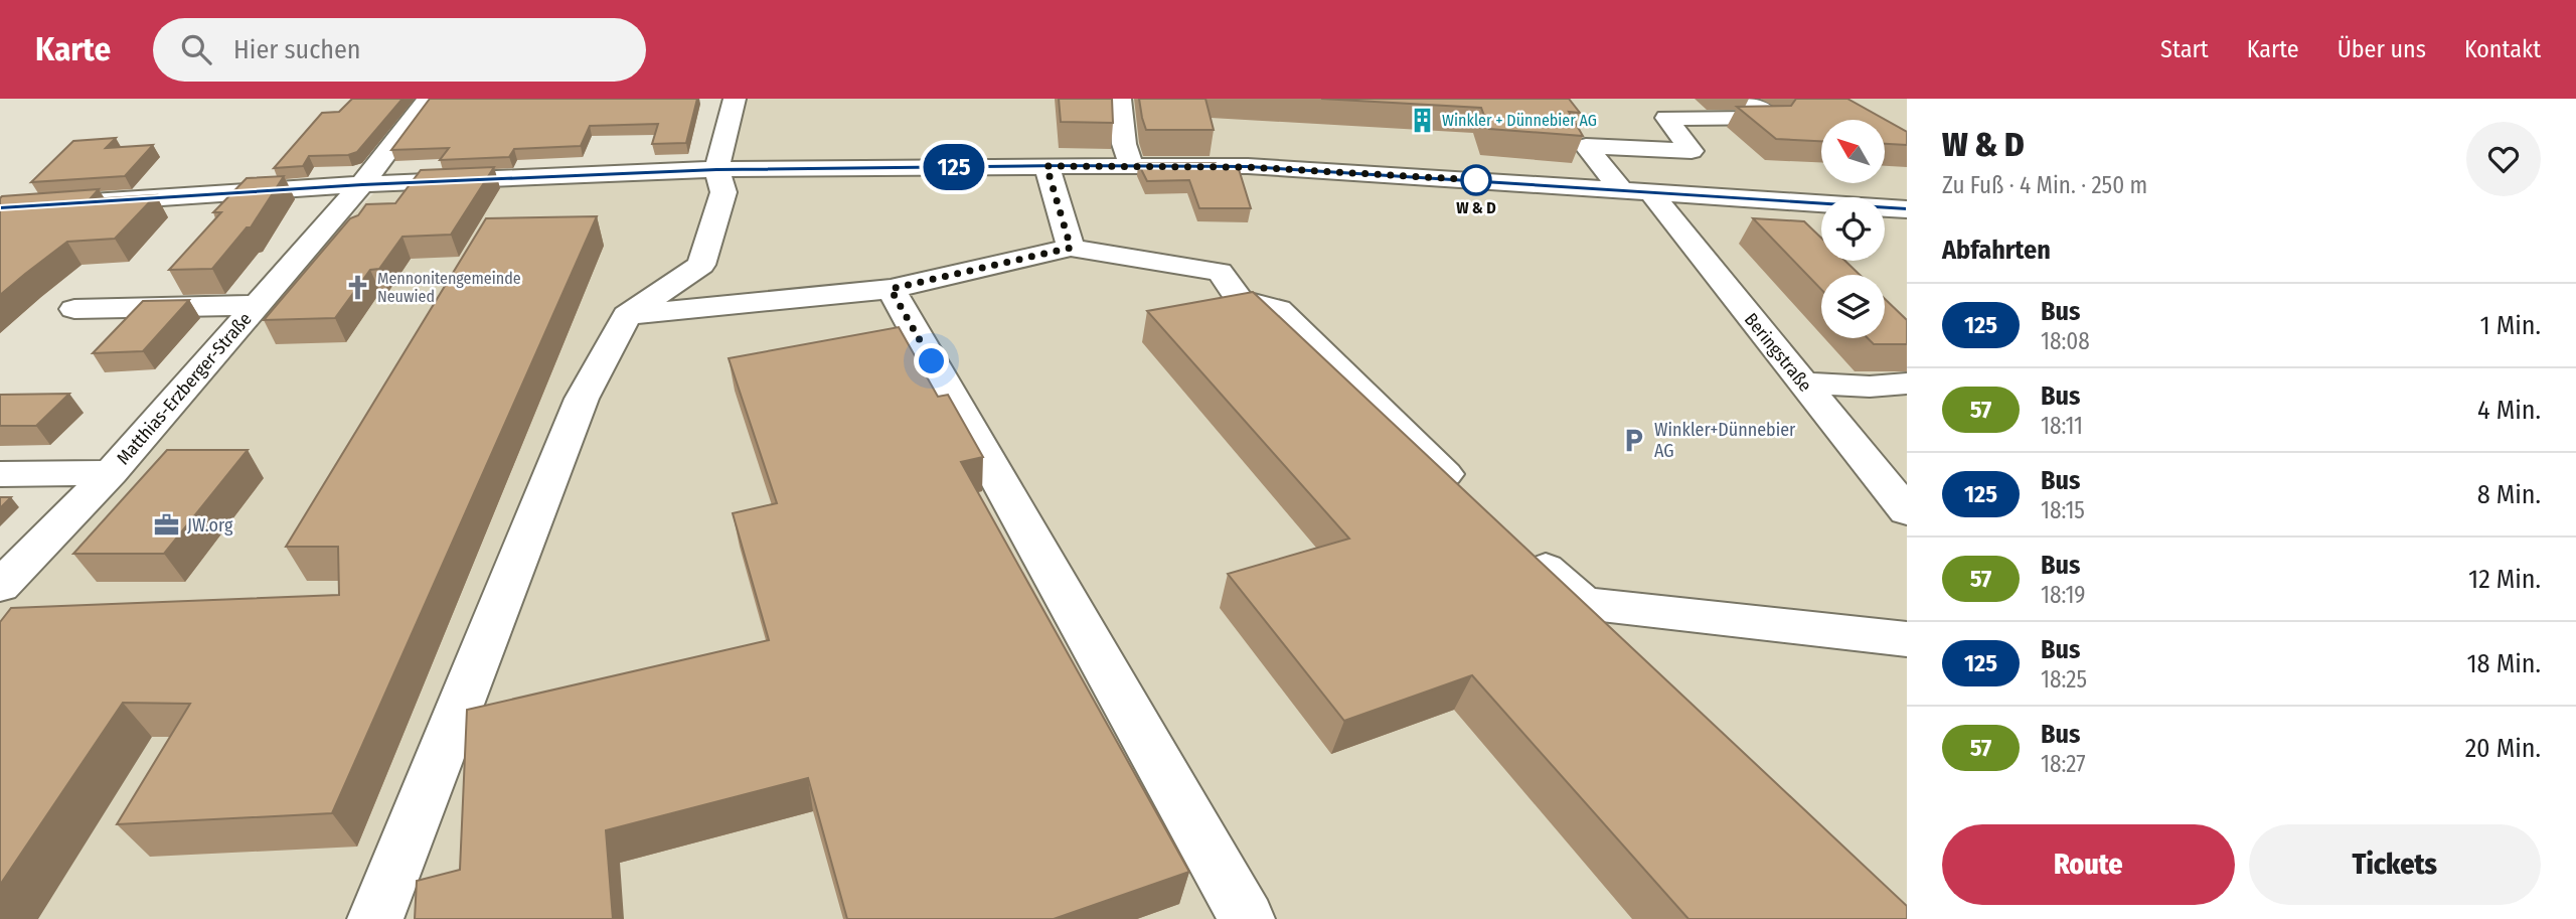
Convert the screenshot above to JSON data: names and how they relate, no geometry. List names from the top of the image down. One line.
{"streets":{"street":["Beringstraße","Matthias-Erzberger-Straße"]},"places":{"building":["Winkler + Dünnebier AG"],"other":["W & D"],"church":["Mennonitengemeinde Neuwied"],"parking":["Winkler+Dünnebier AG"],"office":["JW.org"]},"lines":["bus line 125"],"north":"top left","page":{"header":"Karte","search":"Hier suchen","nav":["Start","Karte","Über uns","Kontakt"],"on_map":"125","heading":[["W & D","Zu Fuß · 4 Min. · 250 m"],"Abfahrten"],"list":[{"mark":"125","name":"Bus","note":"18:08","value":"1 Min."},{"mark":"57","name":"Bus","note":"18:11","value":"4 Min."},{"mark":"125","name":"Bus","note":"18:15","value":"8 Min."},{"mark":"57","name":"Bus","note":"18:19","value":"12 Min."},{"mark":"125","name":"Bus","note":"18:25","value":"18 Min."},{"mark":"57","name":"Bus","note":"18:27","value":"20 Min."}],"buttons":["Route","Tickets"]}}
